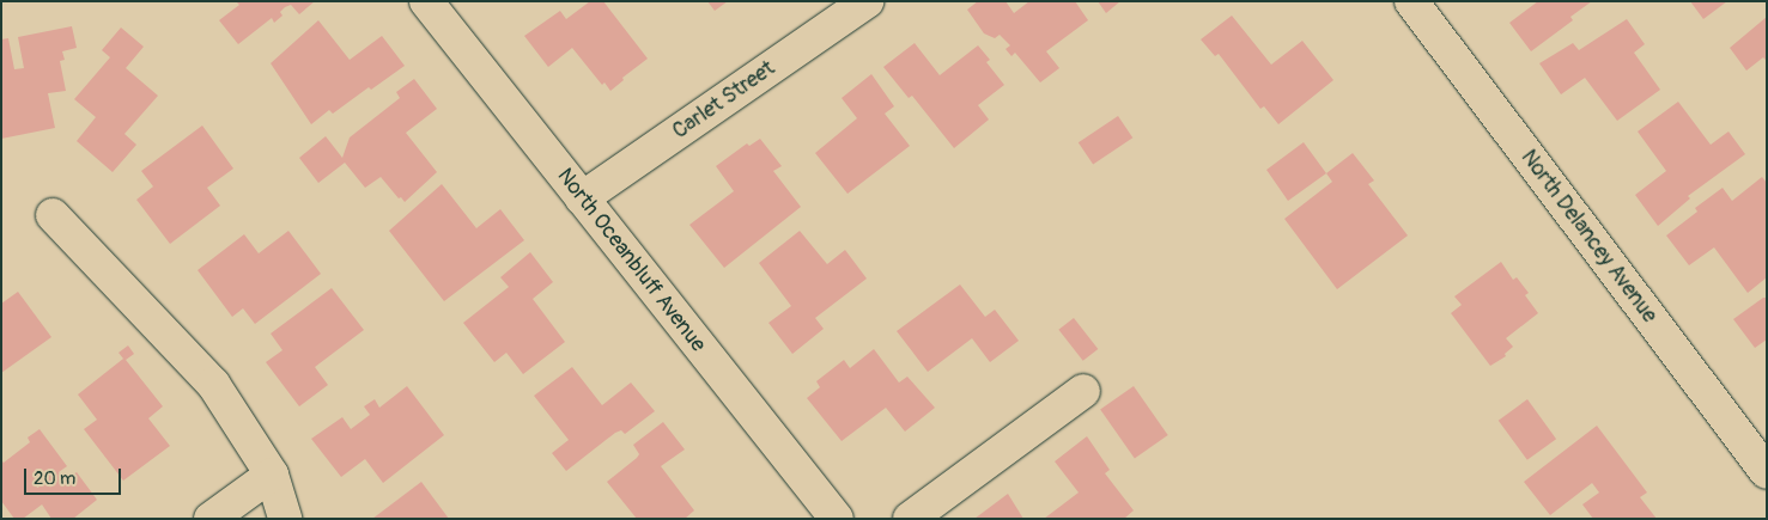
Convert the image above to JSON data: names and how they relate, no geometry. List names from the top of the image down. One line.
{"streets":{"street":["Carlet Street","North Delancey Avenue","North Oceanbluff Avenue"]},"crossings":[["Carlet Street","North Oceanbluff Avenue"]],"scale_bar":"20 m"}
